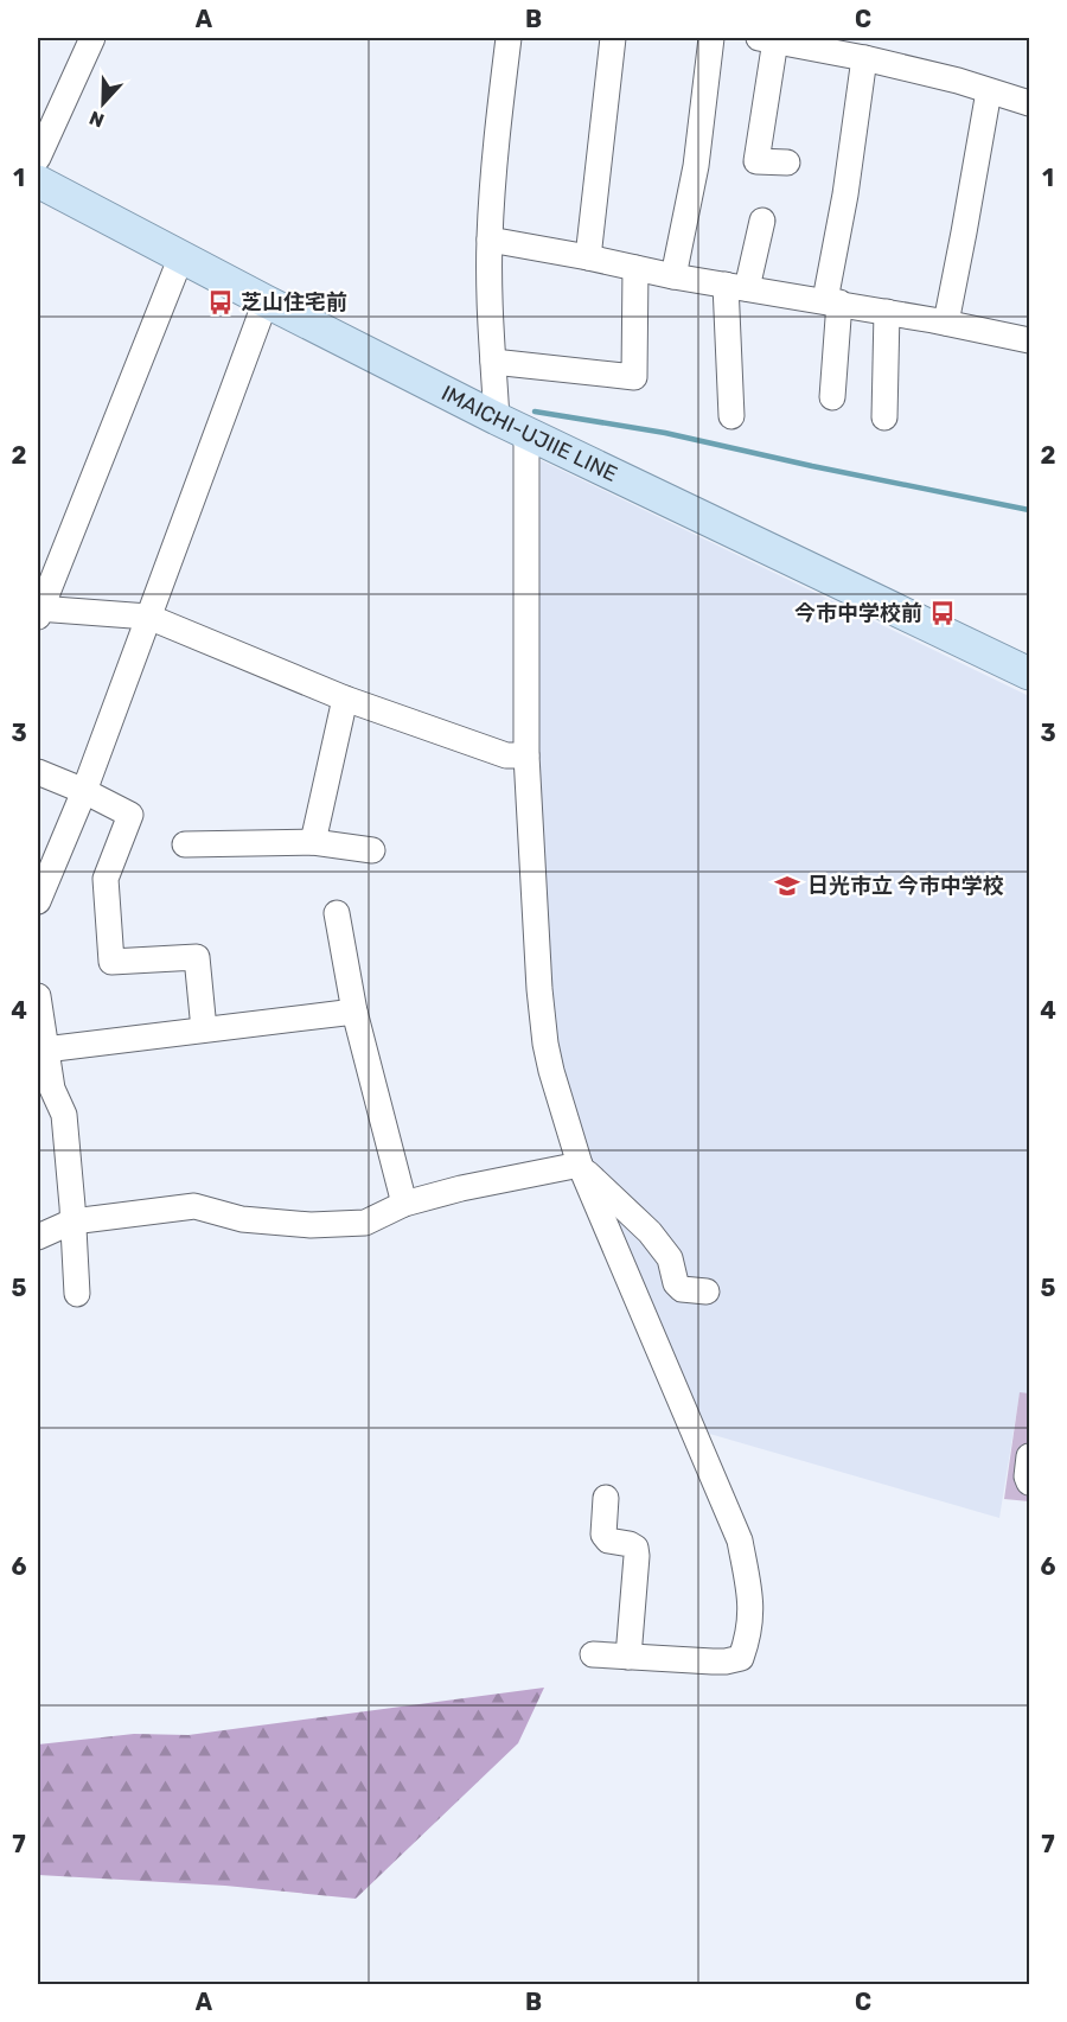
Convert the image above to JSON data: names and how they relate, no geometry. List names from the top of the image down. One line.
{"streets":{"main road":["IMAICHI-UJIIE LINE"]},"places":{"bus stop":["芝山住宅前","今市中学校前"],"school or university":["日光市立 今市中学校"]},"north":"bottom","grid":{"columns":["A","B","C"],"rows":["1","2","3","4","5","6","7"]}}
